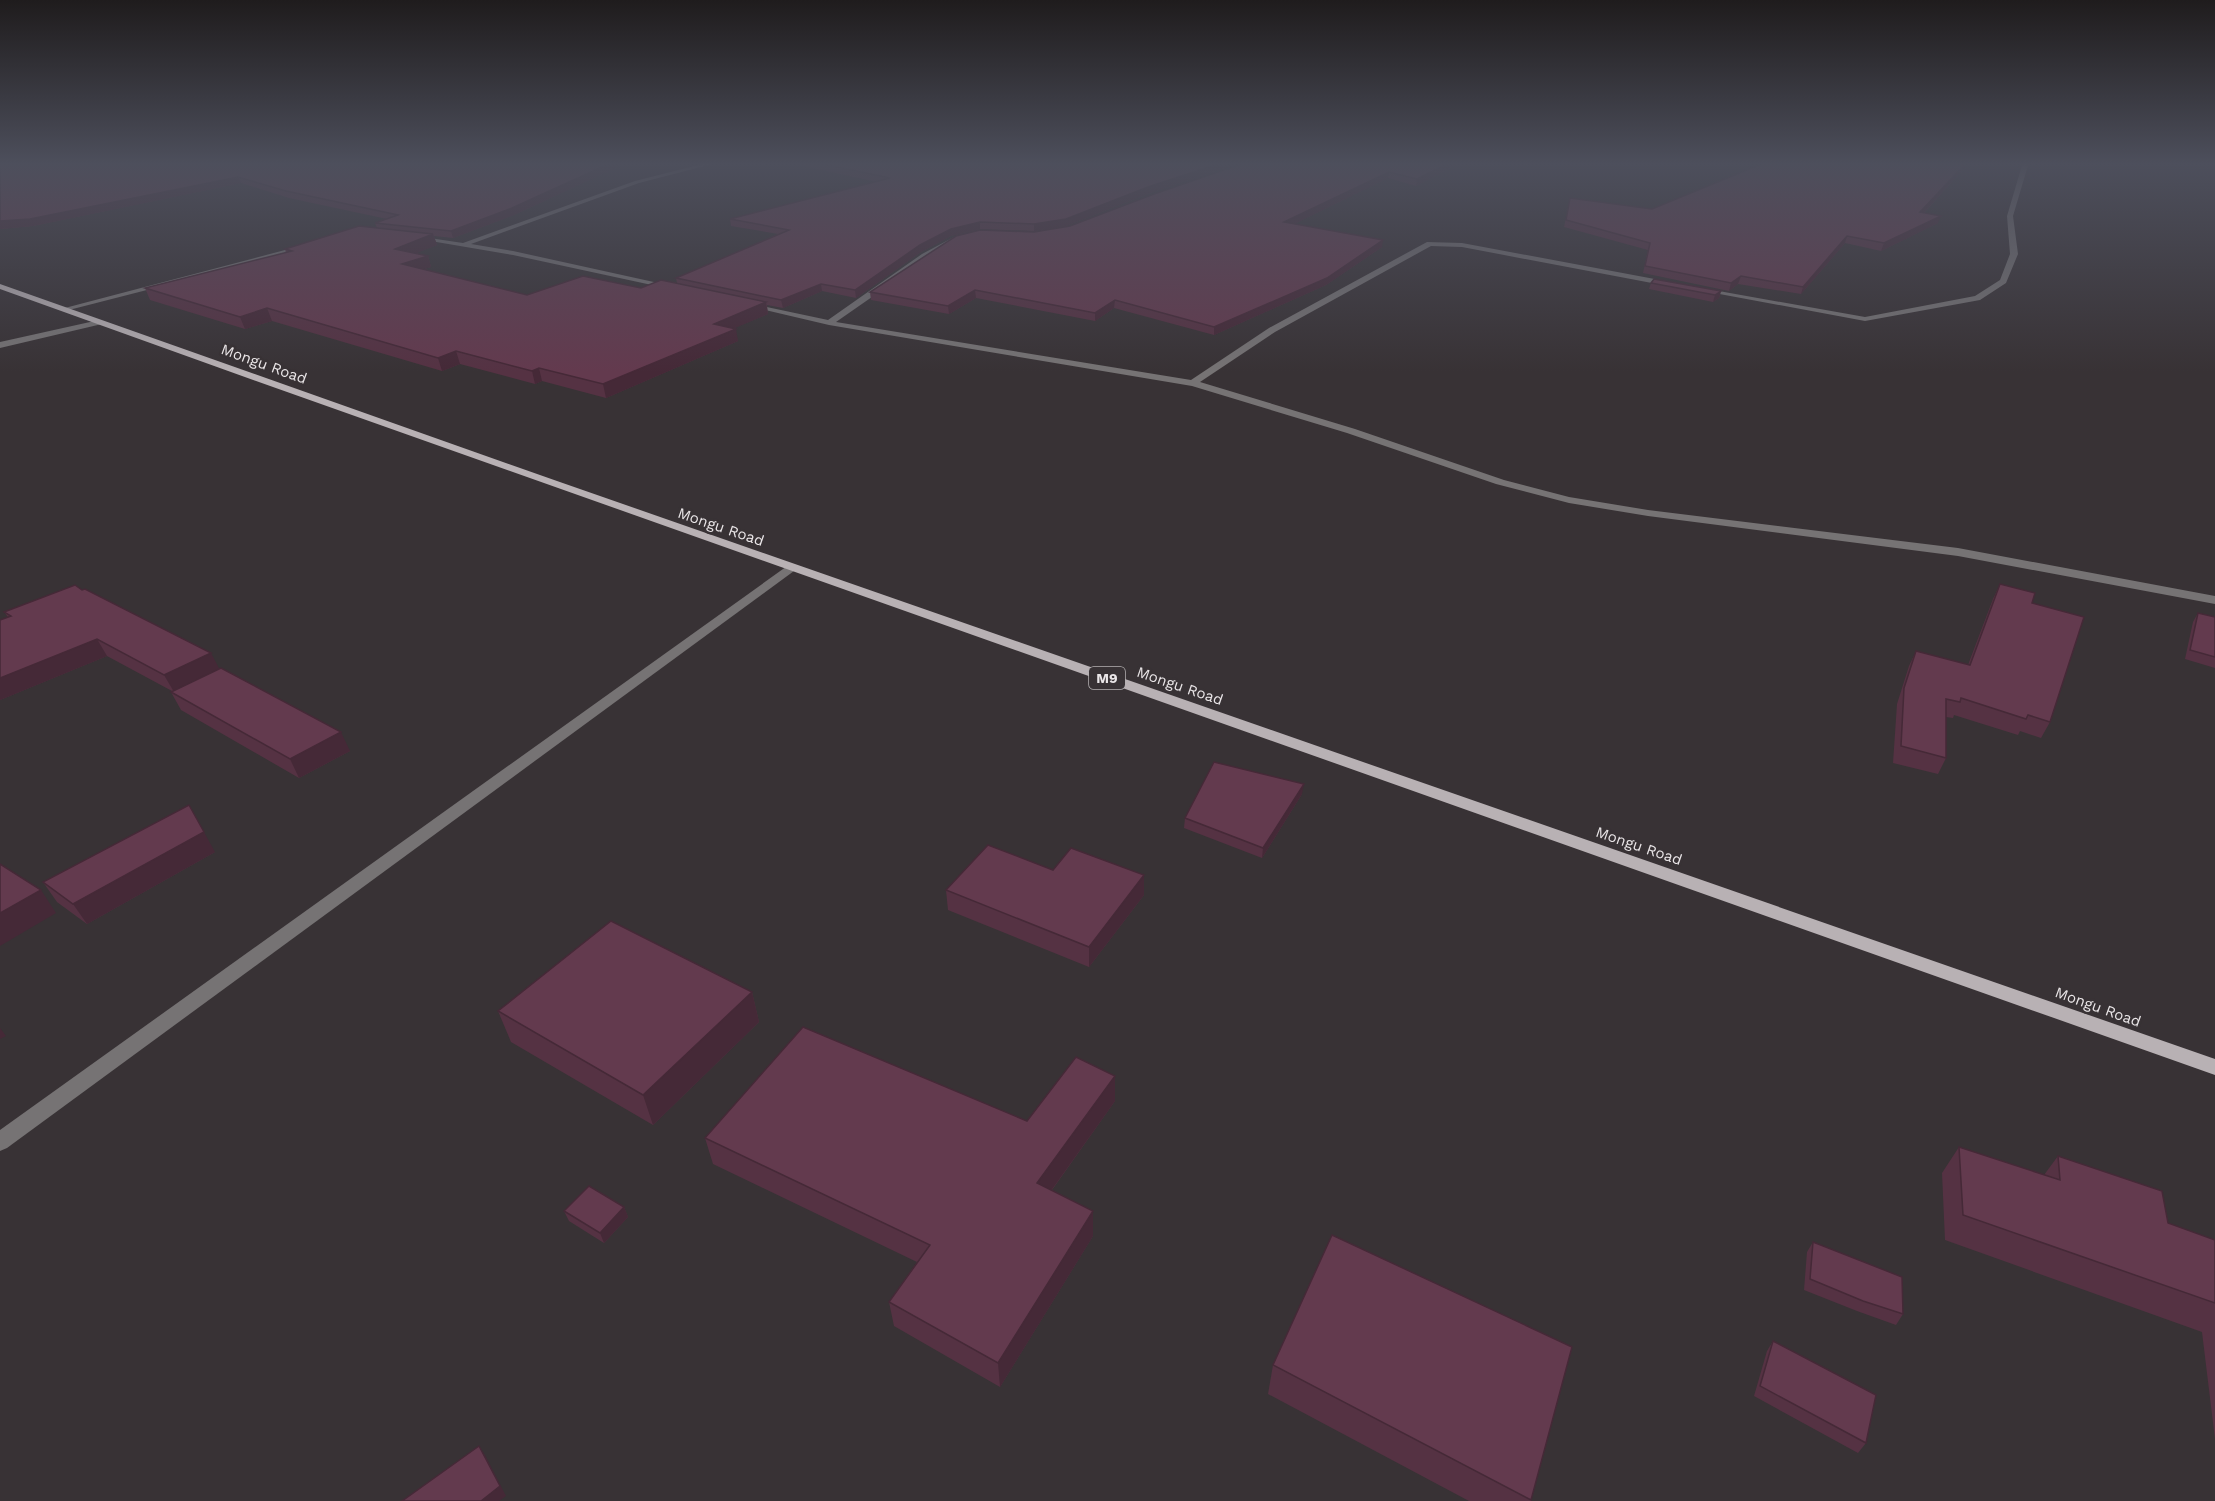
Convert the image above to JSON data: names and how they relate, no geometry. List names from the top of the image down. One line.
{"streets":{"main road":["Mongu Road","M9"]}}
